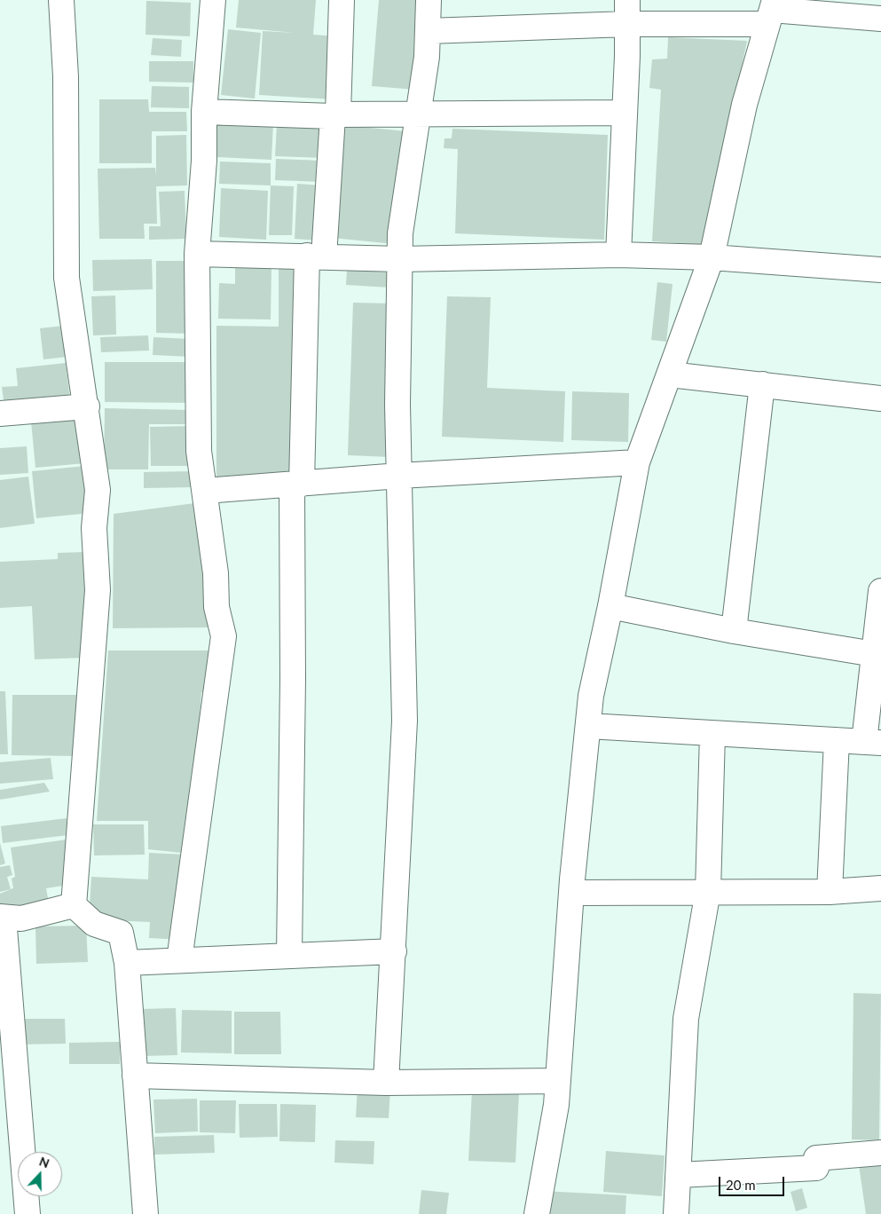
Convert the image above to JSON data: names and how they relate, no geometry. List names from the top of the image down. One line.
{"scale_bar":"20 m","north":"top"}
